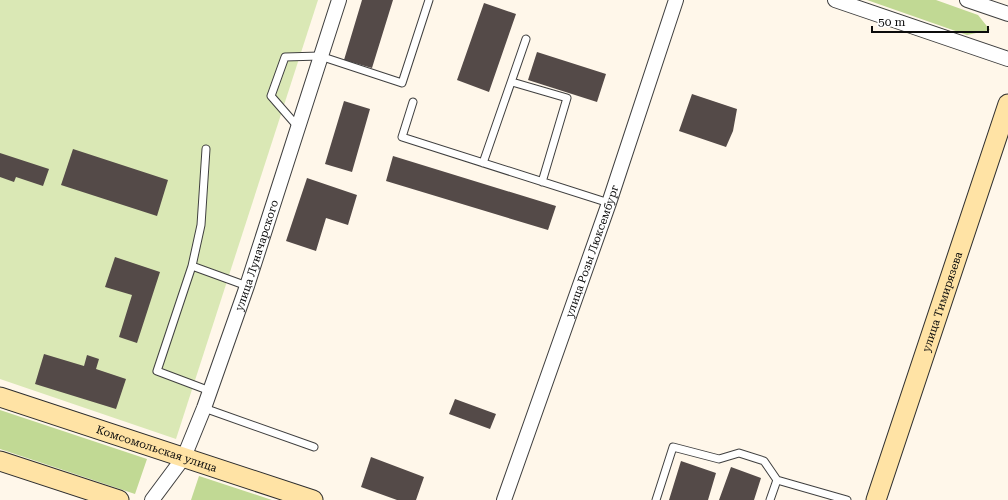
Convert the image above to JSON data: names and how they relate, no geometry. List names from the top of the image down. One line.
{"streets":{"street":["улица Розы Люксембург","улица Луначарского","улица Тимирязева","Комсомольская улица"]},"crossings":[["улица Луначарского","Комсомольская улица"]],"scale_bar":"50 m"}
